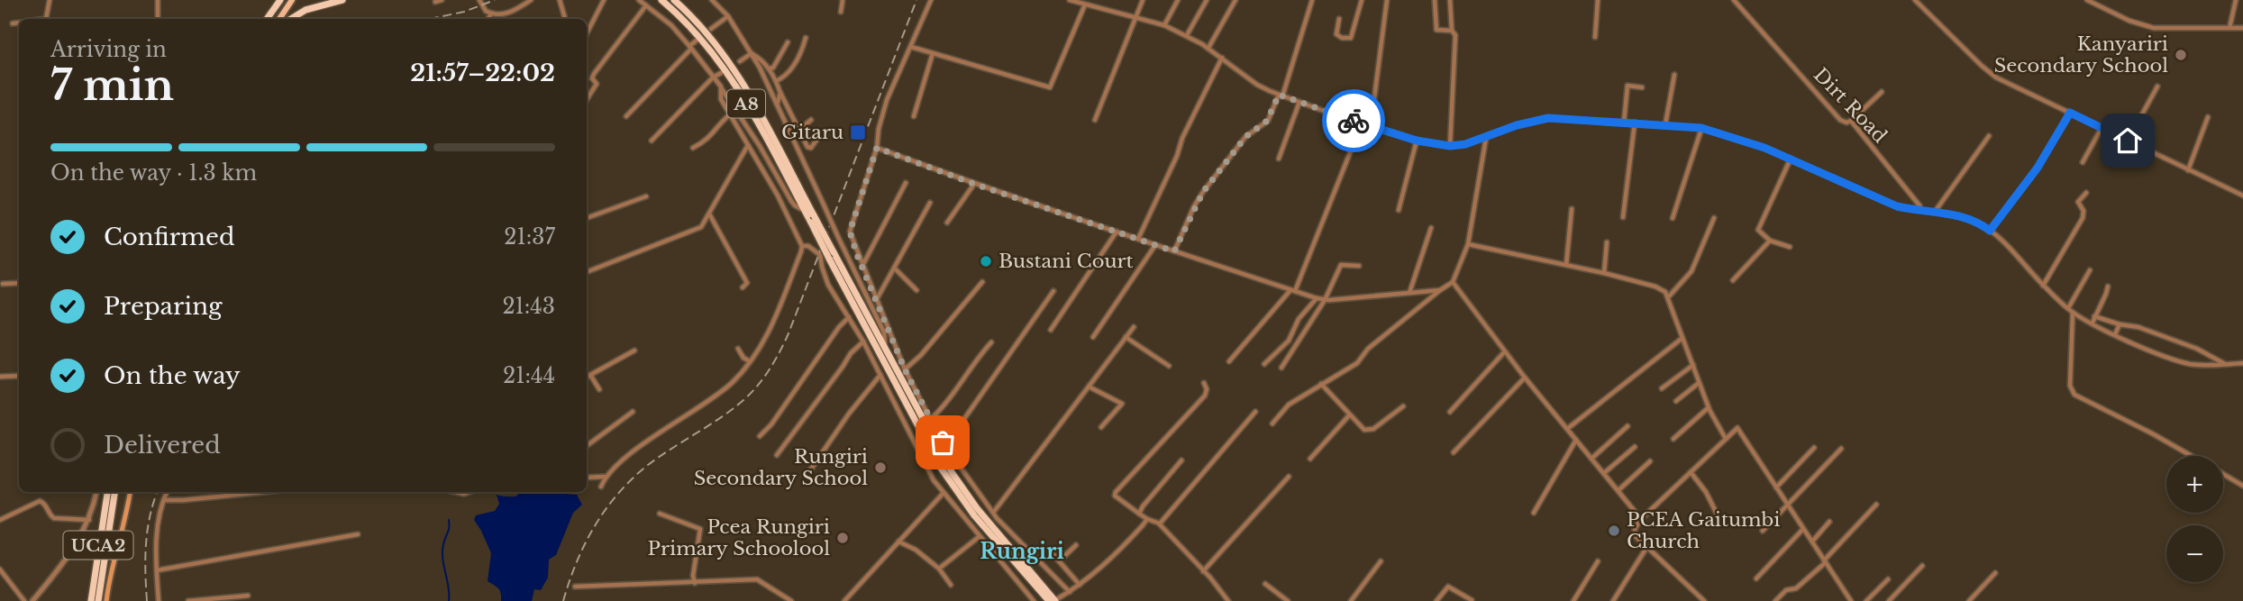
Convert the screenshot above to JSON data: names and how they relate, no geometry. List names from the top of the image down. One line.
{"streets":{"highway":["A8","UCA2"],"street":["Dirt Road"]},"districts":["Rungiri"],"places":{"other":["Kanyariri Secondary School","Bustani Court","Rungiri Secondary School","PCEA Gaitumbi Church","Pcea Rungiri Primary Schoolool"],"transit":["Gitaru"]},"page":{"heading":["7 min","Arriving in","21:57–22:02"],"bar":"On the way · 1.3 km","list":[["Confirmed","21:37"],["Preparing","21:43"],["On the way","21:44"],"Delivered"],"map_buttons":["+","−"]}}
